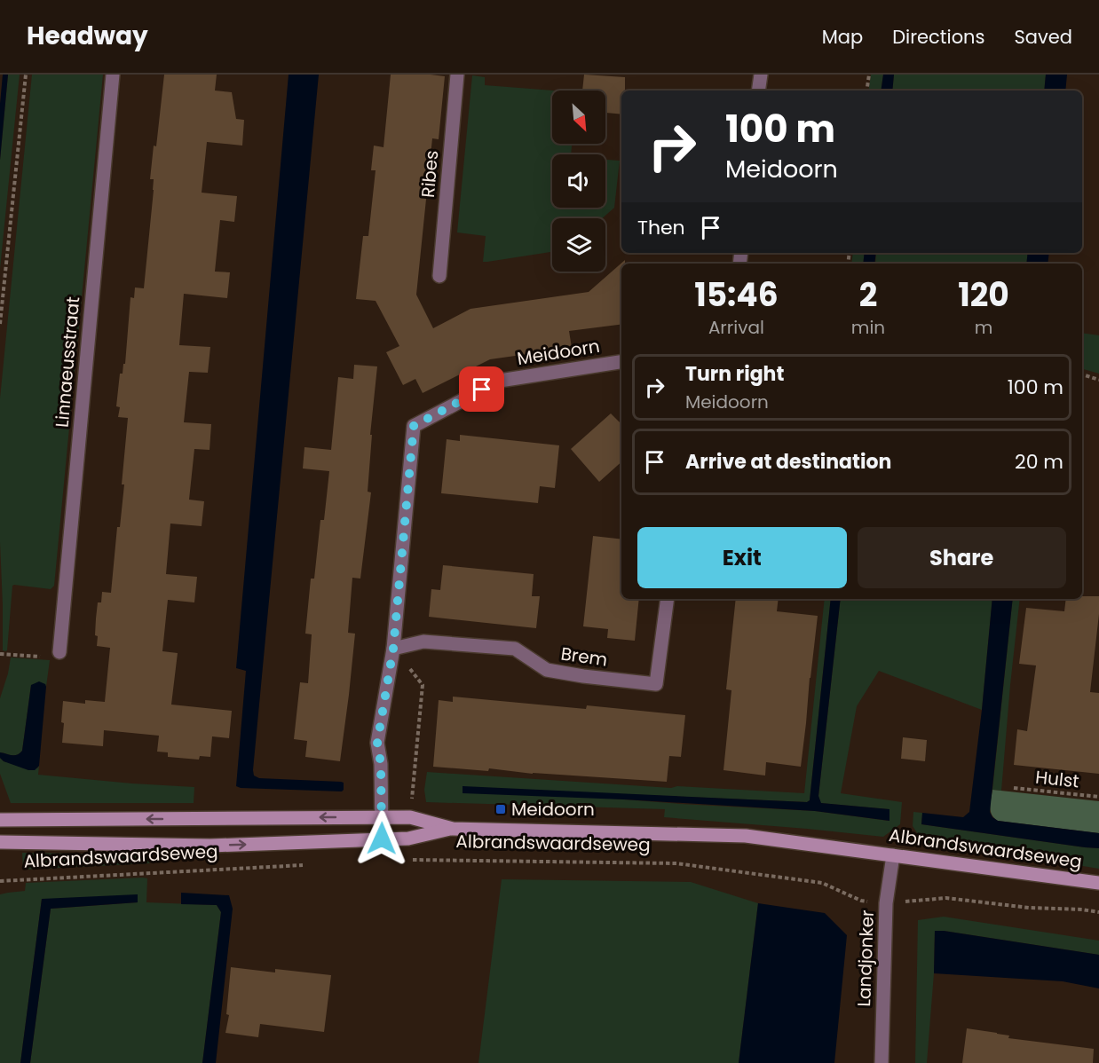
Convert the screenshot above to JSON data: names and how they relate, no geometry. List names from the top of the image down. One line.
{"streets":{"street":["Ribes","Meidoorn","Linnaeusstraat","Brem","Albrandswaardseweg","Landjonker"],"path":["Hulst"]},"crossings":[["Meidoorn","Brem"],["Meidoorn","Albrandswaardseweg"],["Albrandswaardseweg","Landjonker"]],"places":{"transit":["Meidoorn"]},"north":"bottom right","page":{"header":"Headway","nav":["Map","Directions","Saved"],"turn":["100 m","Meidoorn"],"then":"Then","eta":["15:46","Arrival","2","min","120","m"],"list":[{"name":"Turn right","note":"Meidoorn","value":"100 m"},{"name":"Arrive at destination","value":"20 m"}],"buttons":["Exit","Share"]}}
